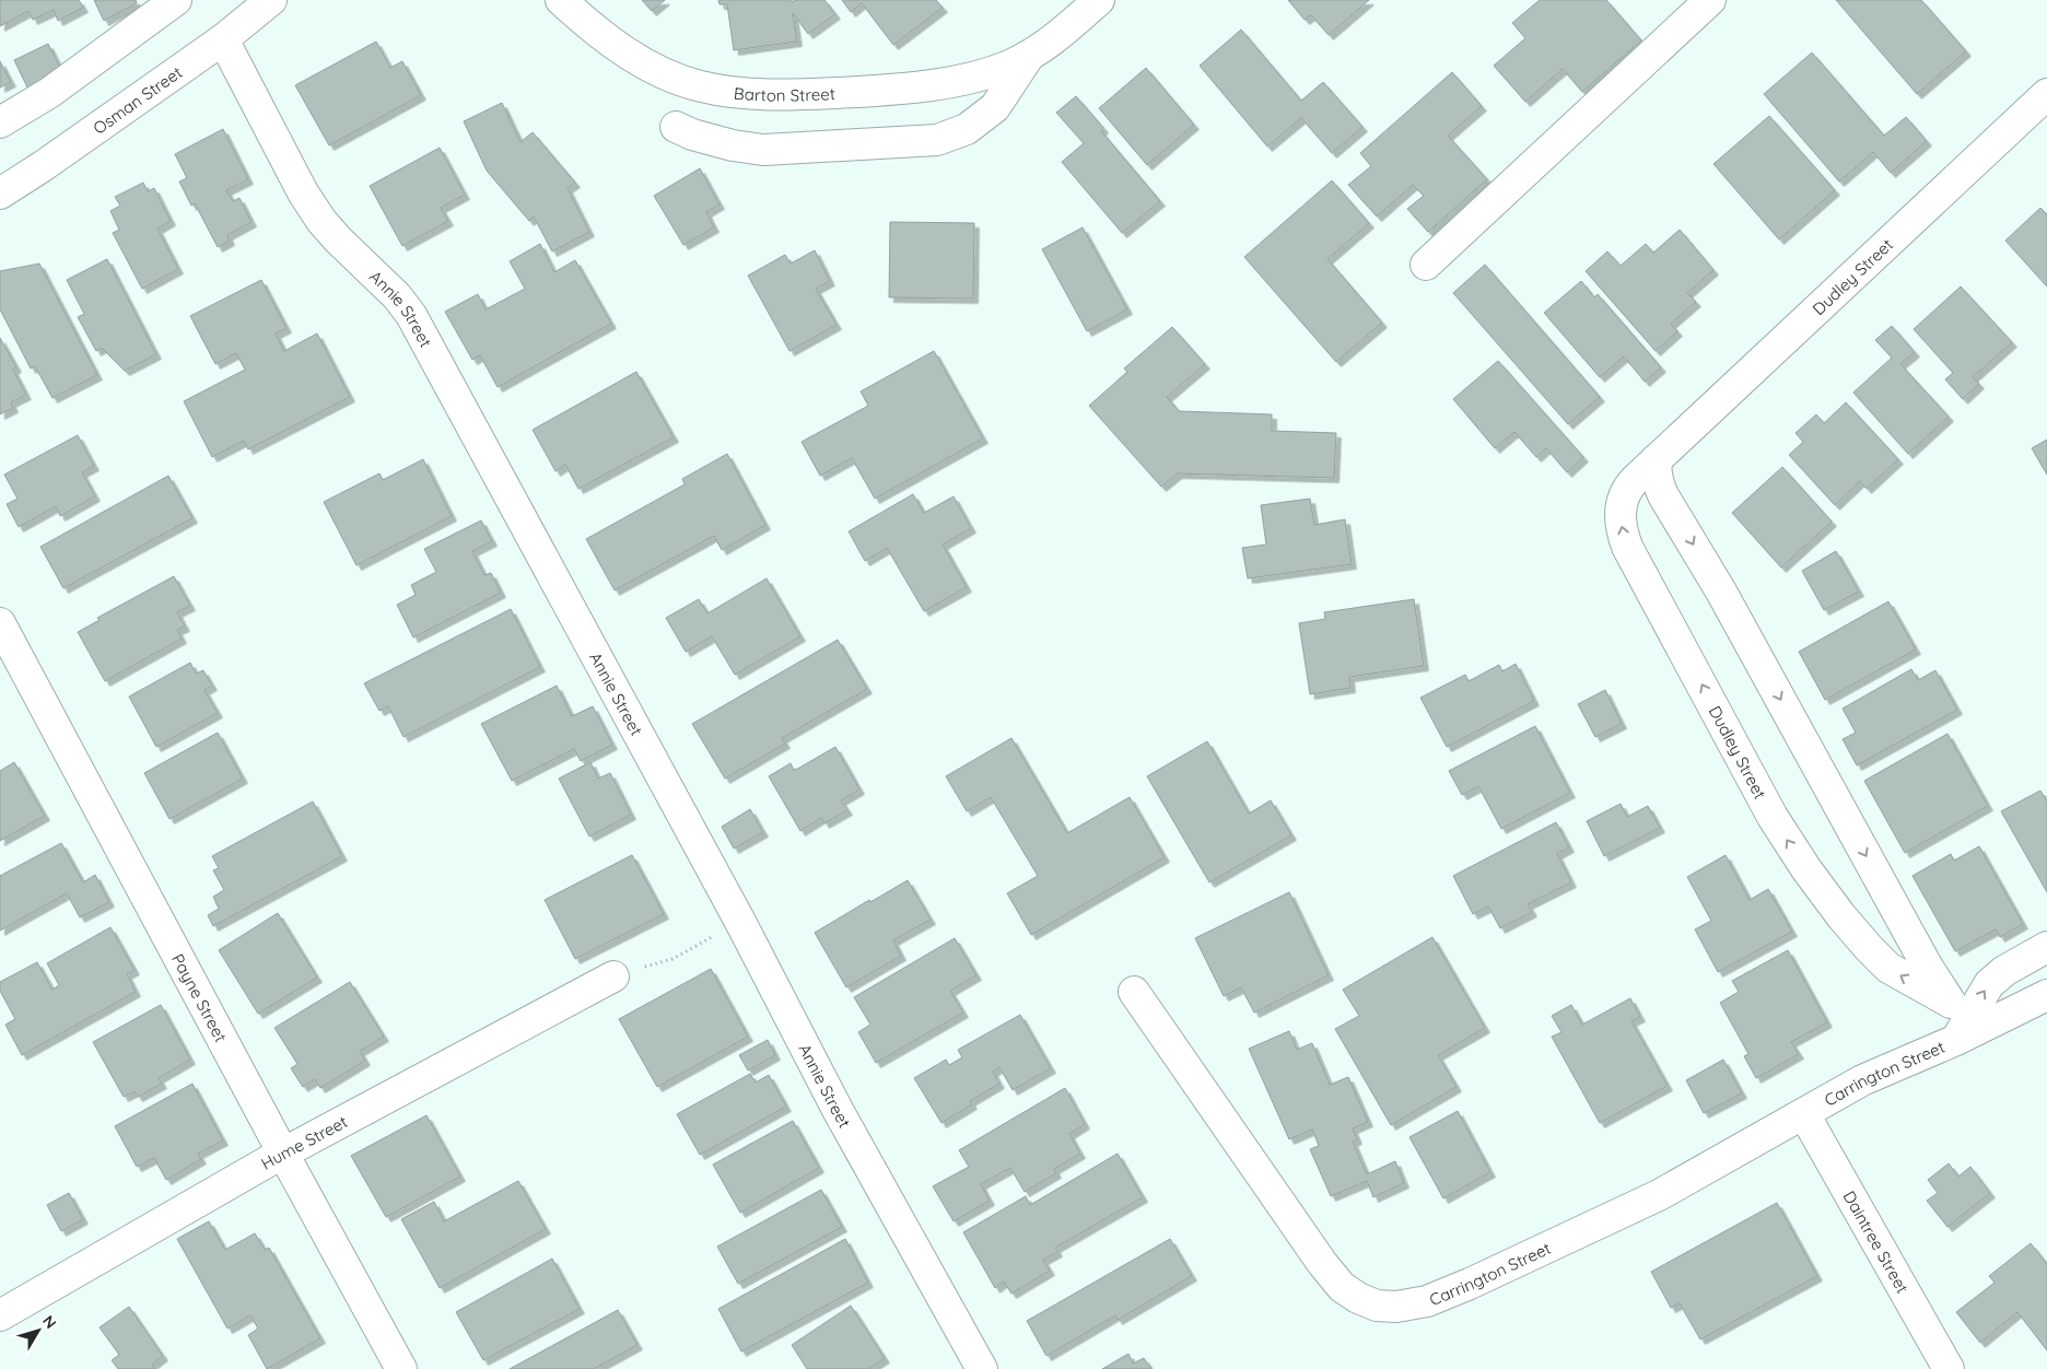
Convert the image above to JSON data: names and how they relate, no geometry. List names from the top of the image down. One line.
{"streets":{"street":["Barton Street","Osman Street","Dudley Street","Annie Street","Payne Street","Carrington Street","Hume Street","Daintree Street"]},"crossings":[["Osman Street","Annie Street"],["Dudley Street","Carrington Street"],["Payne Street","Hume Street"],["Carrington Street","Daintree Street"]],"north":"top right"}
